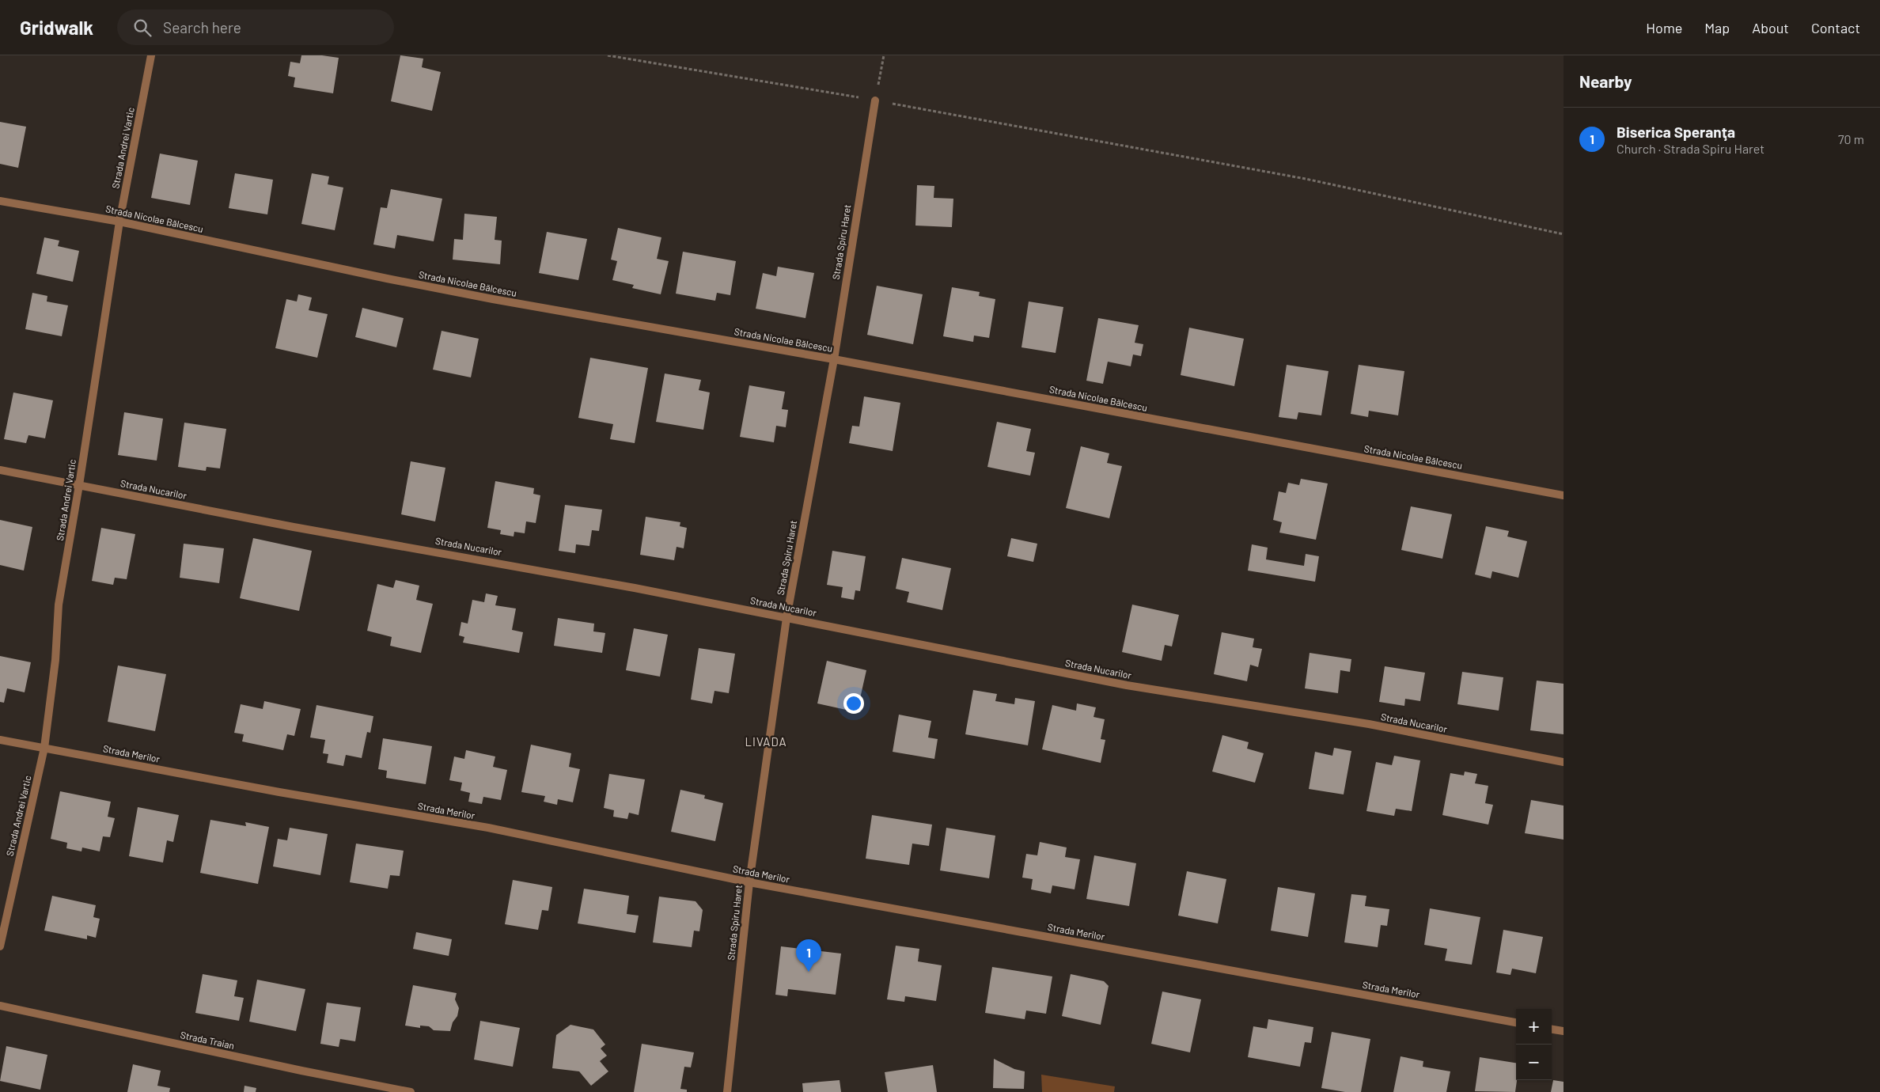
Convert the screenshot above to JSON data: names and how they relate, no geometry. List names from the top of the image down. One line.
{"streets":{"street":["Strada Andrei Vartic","Strada Nicolae Bălcescu","Strada Spiru Haret","Strada Nucarilor","Strada Merilor","Strada Traian"]},"crossings":[["Strada Andrei Vartic","Strada Nicolae Bălcescu"],["Strada Andrei Vartic","Strada Nucarilor"],["Strada Andrei Vartic","Strada Merilor"],["Strada Nicolae Bălcescu","Strada Spiru Haret"],["Strada Spiru Haret","Strada Nucarilor"],["Strada Spiru Haret","Strada Merilor"]],"districts":["LIVADA"],"page":{"header":"Gridwalk","search":"Search here","nav":["Home","Map","About","Contact"],"heading":"Nearby","list":[{"mark":"1","name":"Biserica Speranţa","note":"Church · Strada Spiru Haret","value":"70 m"}],"pins":"1","map_buttons":["+","−"]}}
